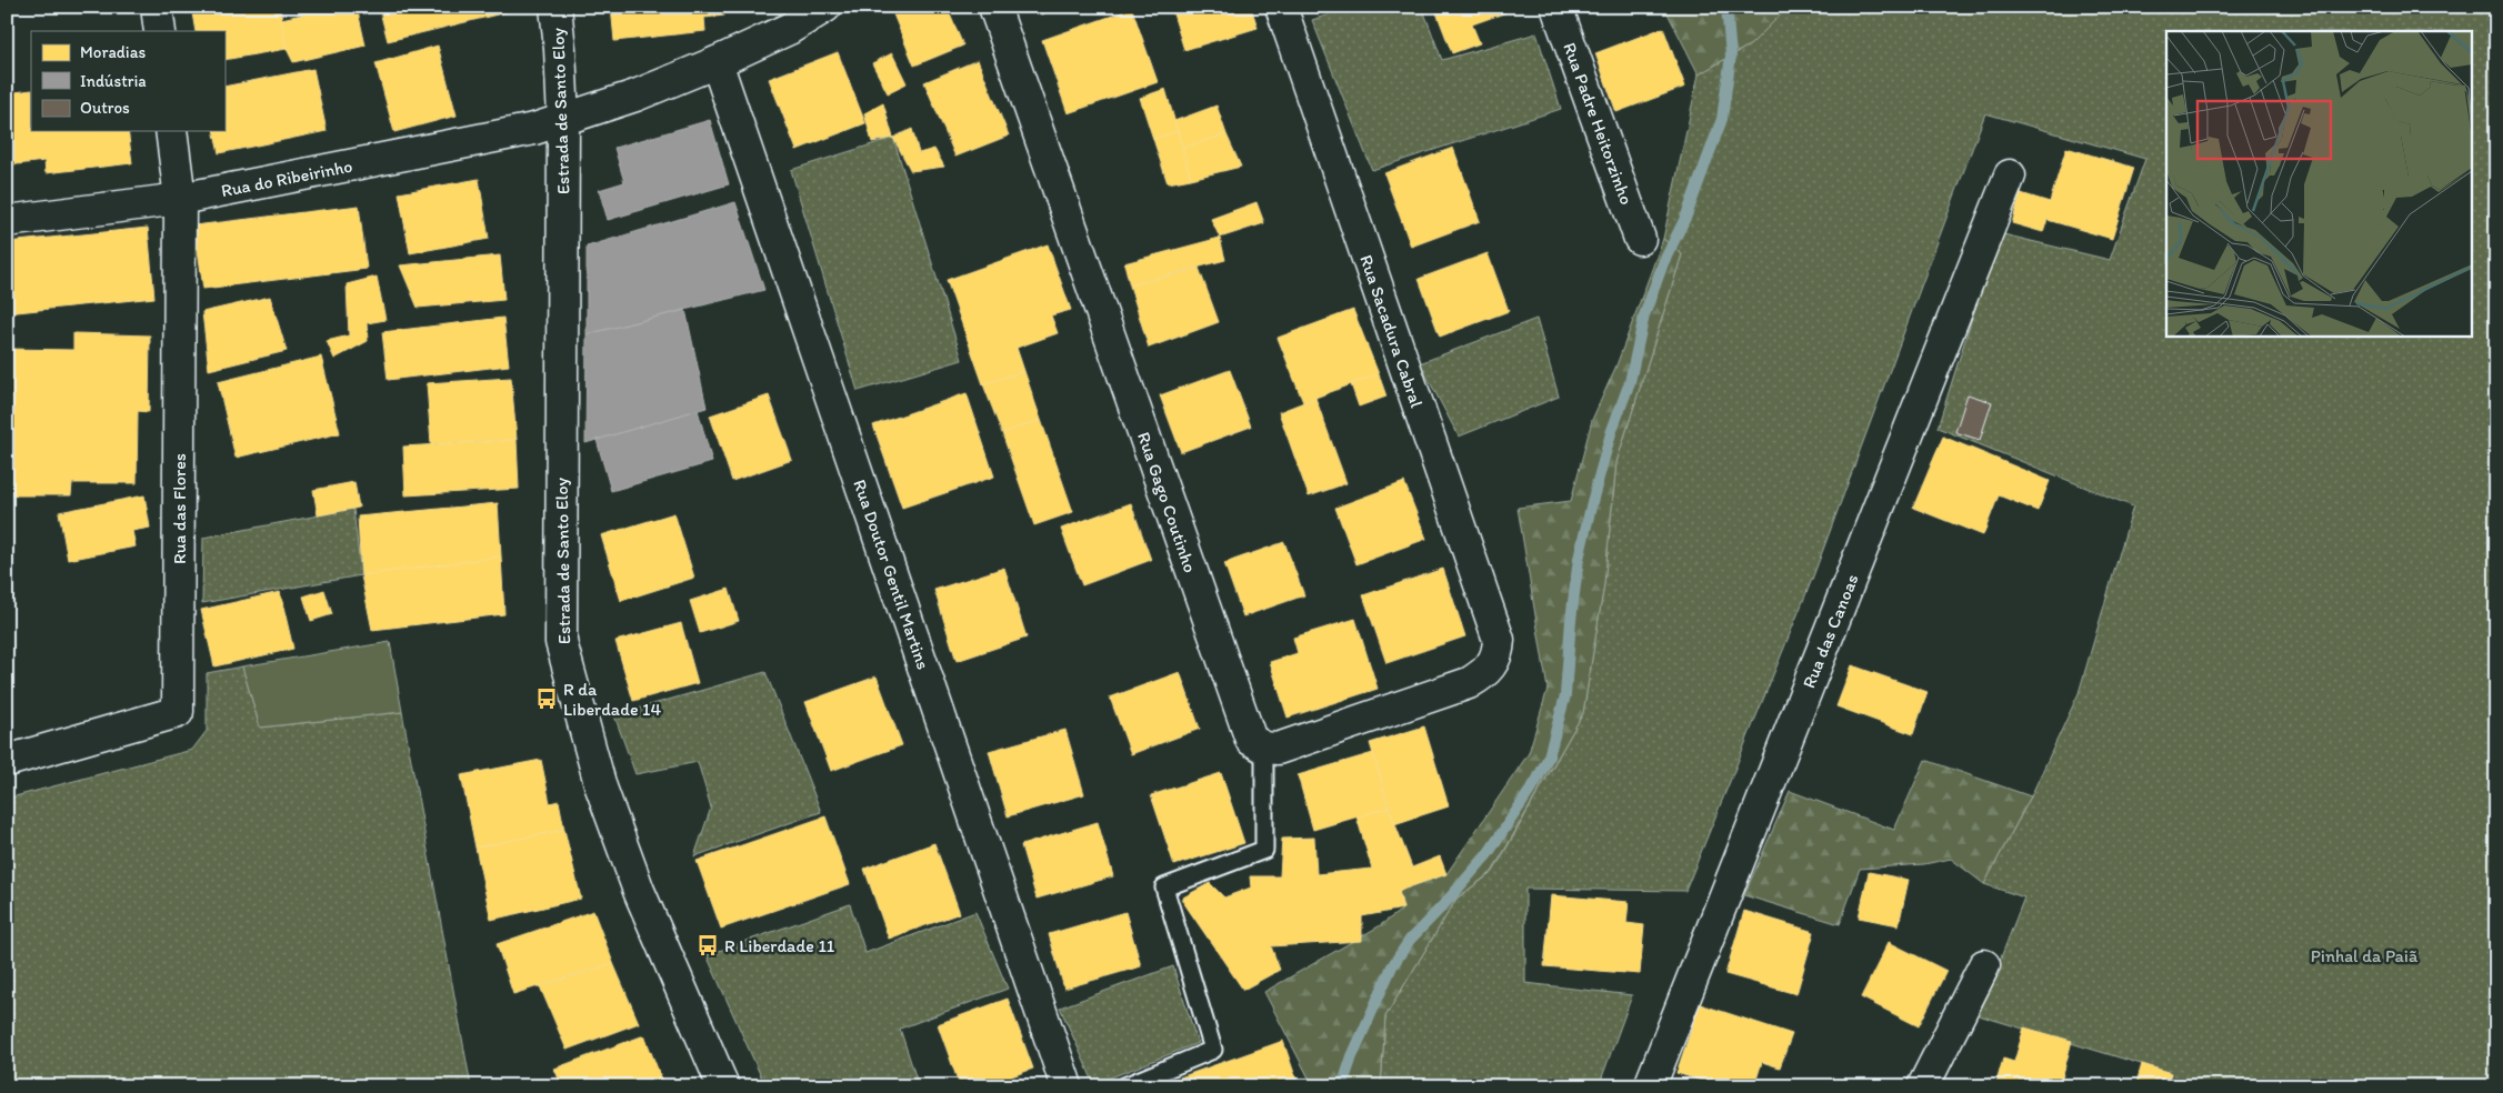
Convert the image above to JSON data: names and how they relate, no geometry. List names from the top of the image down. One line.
{"streets":{"street":["Estrada de Santo Eloy","Rua Padre Heitorzinho","Rua do Ribeirinho","Rua Sacadura Cabral","Rua Gago Coutinho","Rua das Flores","Rua Doutor Gentil Martins","Rua das Canoas"]},"crossings":[["Estrada de Santo Eloy","Rua do Ribeirinho"],["Rua do Ribeirinho","Rua das Flores"],["Rua do Ribeirinho","Rua Doutor Gentil Martins"],["Rua Sacadura Cabral","Rua Gago Coutinho"]],"parks":["Pinhal da Paiã"],"places":{"bus stop":["R da Liberdade 14","R Liberdade 11"]},"legend":["Moradias","Indústria","Outros"]}
